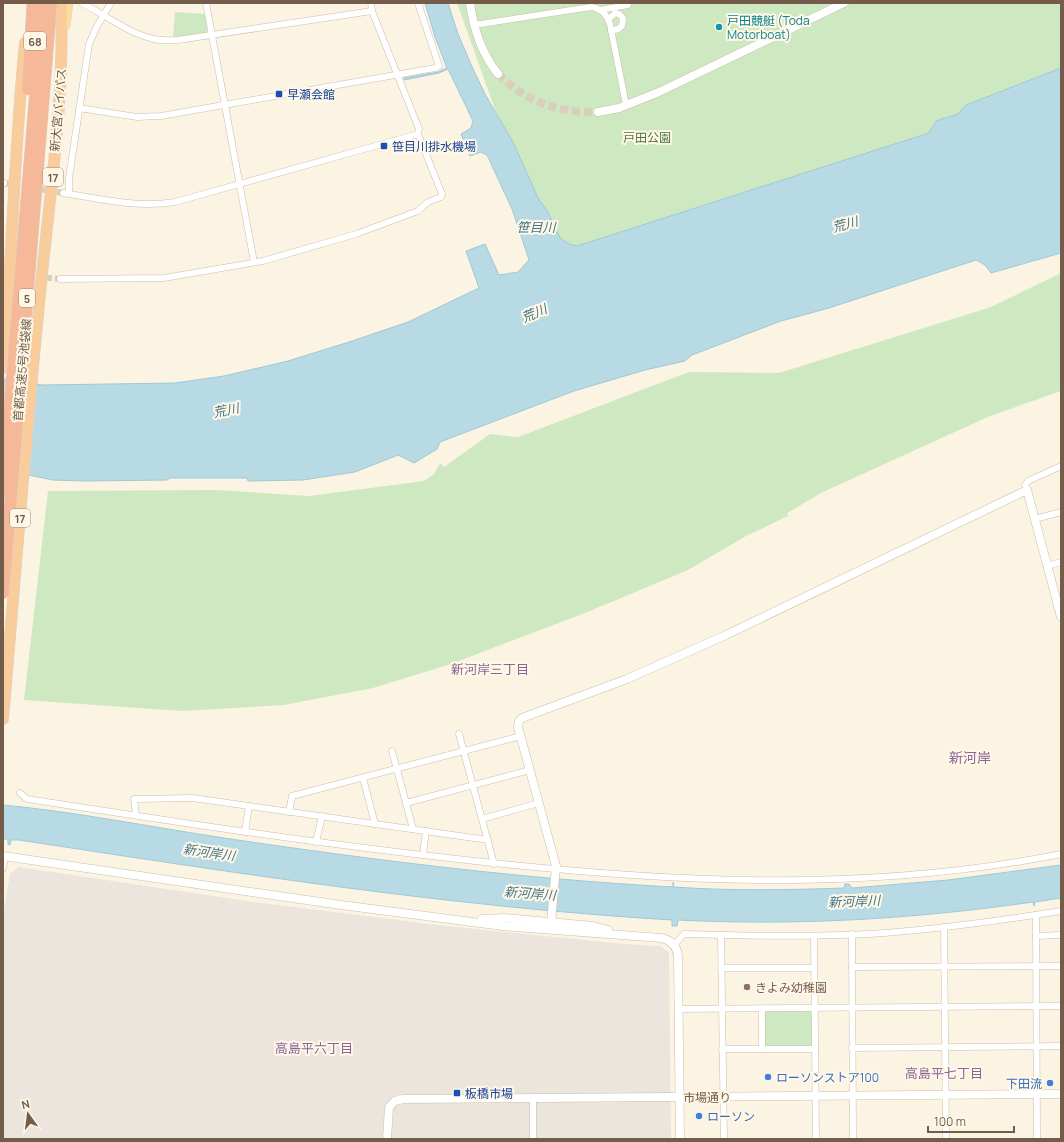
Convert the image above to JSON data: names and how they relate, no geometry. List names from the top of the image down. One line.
{"streets":{"highway":["新大宮バイパス","17","5","首都高速5号池袋線"],"main road":["68"],"street":["市場通り"]},"crossings":[["68","新大宮バイパス"],["68","首都高速5号池袋線"]],"districts":["新河岸三丁目","新河岸","高島平六丁目","高島平七丁目"],"water":["荒川","笹目川","新河岸川"],"parks":["戸田公園"],"places":{"other":["戸田競艇 (Toda Motorboat)","きよみ幼稚園","ローソンストア100","下田流","ローソン"],"transit":["早瀬会館","笹目川排水機場","板橋市場"]},"scale_bar":"100 m","north":"top"}
